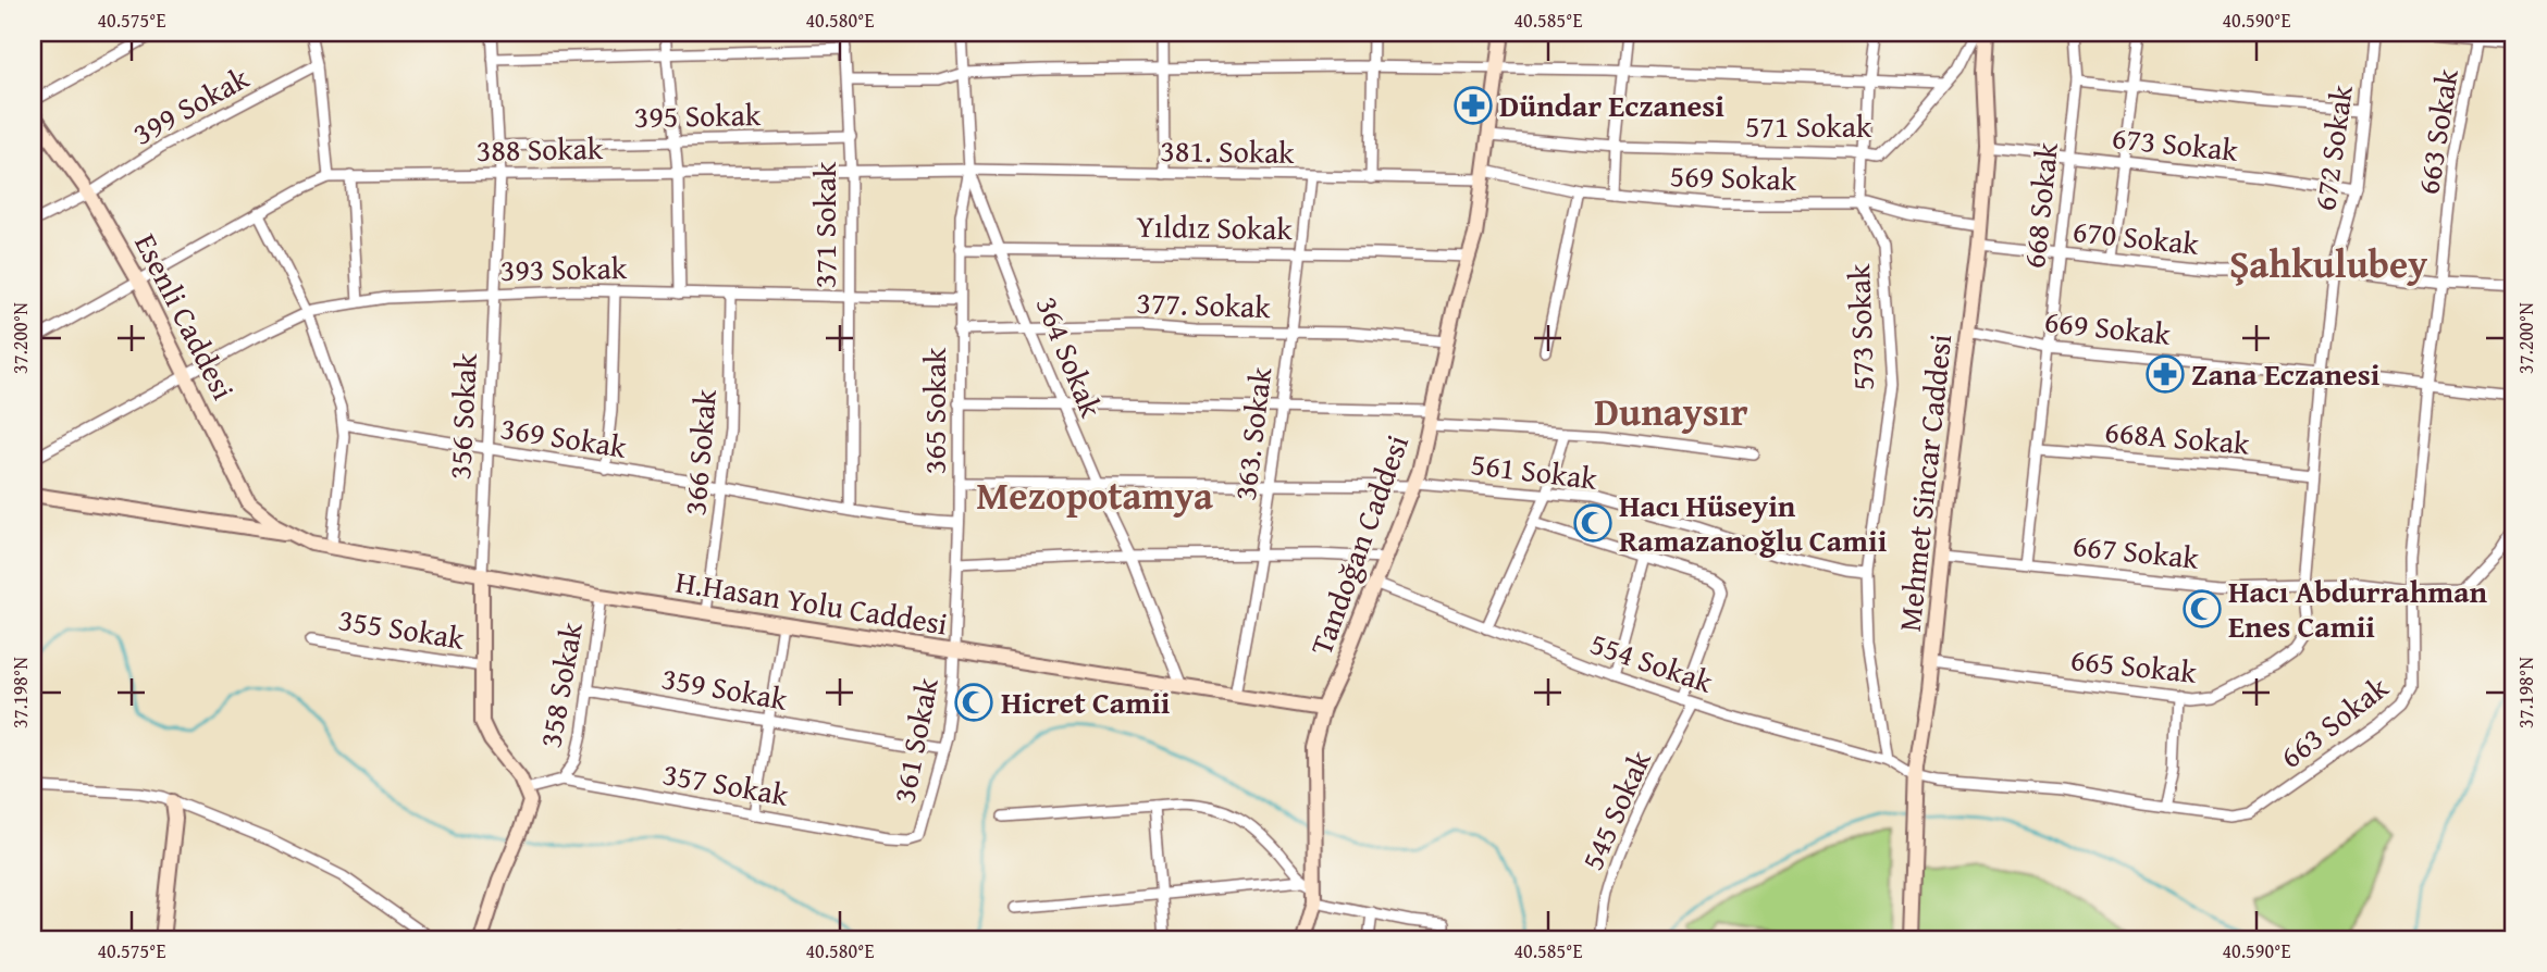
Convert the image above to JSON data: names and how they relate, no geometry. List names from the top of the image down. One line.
{"streets":{"street":["399 Sokak","395 Sokak","571 Sokak","663 Sokak","673 Sokak","672 Sokak","388 Sokak","381. Sokak","569 Sokak","668 Sokak","371 Sokak","Yıldız Sokak","670 Sokak","393 Sokak","377. Sokak","Esenli Caddesi","573 Sokak","669 Sokak","364 Sokak","365 Sokak","356 Sokak","363. Sokak","369 Sokak","668A Sokak","366 Sokak","561 Sokak","Mehmet Sincar Caddesi","Tandoğan Caddesi","667 Sokak","H.Hasan Yolu Caddesi","355 Sokak","554 Sokak","665 Sokak","358 Sokak","359 Sokak","361 Sokak","357 Sokak","545 Sokak"]},"crossings":[["399 Sokak","Esenli Caddesi"],["395 Sokak","371 Sokak"],["395 Sokak","356 Sokak"],["571 Sokak","573 Sokak"],["571 Sokak","Tandoğan Caddesi"],["663 Sokak","670 Sokak"],["663 Sokak","669 Sokak"],["663 Sokak","Mehmet Sincar Caddesi"],["663 Sokak","667 Sokak"],["663 Sokak","554 Sokak"],["673 Sokak","672 Sokak"],["673 Sokak","668 Sokak"],["673 Sokak","Mehmet Sincar Caddesi"],["672 Sokak","670 Sokak"],["672 Sokak","669 Sokak"],["672 Sokak","668A Sokak"],["672 Sokak","665 Sokak"],["388 Sokak","381. Sokak"],["388 Sokak","371 Sokak"],["388 Sokak","Esenli Caddesi"],["388 Sokak","364 Sokak"],["388 Sokak","365 Sokak"],["388 Sokak","356 Sokak"],["381. Sokak","569 Sokak"],["381. Sokak","364 Sokak"],["381. Sokak","365 Sokak"],["381. Sokak","363. Sokak"],["381. Sokak","Tandoğan Caddesi"],["569 Sokak","573 Sokak"],["569 Sokak","Mehmet Sincar Caddesi"],["569 Sokak","Tandoğan Caddesi"],["668 Sokak","670 Sokak"],["668 Sokak","669 Sokak"],["668 Sokak","668A Sokak"],["668 Sokak","667 Sokak"],["371 Sokak","393 Sokak"],["371 Sokak","369 Sokak"],["Yıldız Sokak","364 Sokak"],["Yıldız Sokak","365 Sokak"],["Yıldız Sokak","363. Sokak"],["Yıldız Sokak","Tandoğan Caddesi"],["670 Sokak","Mehmet Sincar Caddesi"],["393 Sokak","Esenli Caddesi"],["393 Sokak","365 Sokak"],["393 Sokak","356 Sokak"],["393 Sokak","366 Sokak"],["377. Sokak","364 Sokak"],["377. Sokak","365 Sokak"],["377. Sokak","363. Sokak"],["377. Sokak","Tandoğan Caddesi"],["Esenli Caddesi","H.Hasan Yolu Caddesi"],["573 Sokak","561 Sokak"],["573 Sokak","554 Sokak"],["669 Sokak","Mehmet Sincar Caddesi"],["364 Sokak","365 Sokak"],["364 Sokak","561 Sokak"],["364 Sokak","H.Hasan Yolu Caddesi"],["365 Sokak","369 Sokak"],["365 Sokak","561 Sokak"],["365 Sokak","H.Hasan Yolu Caddesi"],["365 Sokak","361 Sokak"],["356 Sokak","369 Sokak"],["356 Sokak","H.Hasan Yolu Caddesi"],["356 Sokak","355 Sokak"],["356 Sokak","357 Sokak"],["363. Sokak","561 Sokak"],["363. Sokak","H.Hasan Yolu Caddesi"],["369 Sokak","366 Sokak"],["668A Sokak","665 Sokak"],["366 Sokak","H.Hasan Yolu Caddesi"],["561 Sokak","Tandoğan Caddesi"],["Mehmet Sincar Caddesi","667 Sokak"],["Mehmet Sincar Caddesi","554 Sokak"],["Mehmet Sincar Caddesi","665 Sokak"],["Tandoğan Caddesi","H.Hasan Yolu Caddesi"],["Tandoğan Caddesi","554 Sokak"],["667 Sokak","665 Sokak"],["H.Hasan Yolu Caddesi","358 Sokak"],["H.Hasan Yolu Caddesi","361 Sokak"],["554 Sokak","545 Sokak"],["358 Sokak","359 Sokak"],["358 Sokak","357 Sokak"],["359 Sokak","361 Sokak"],["361 Sokak","357 Sokak"]],"districts":["Şahkulubey","Dunaysır","Mezopotamya"],"places":{"pharmacy":["Dündar Eczanesi","Zana Eczanesi"],"mosque":["Hacı Hüseyin Ramazanoğlu Camii","Hacı Abdurrahman Enes Camii","Hicret Camii"]},"coordinates":["40.575°E","40.580°E","40.585°E","40.590°E","37.200°N","37.198°N"]}
